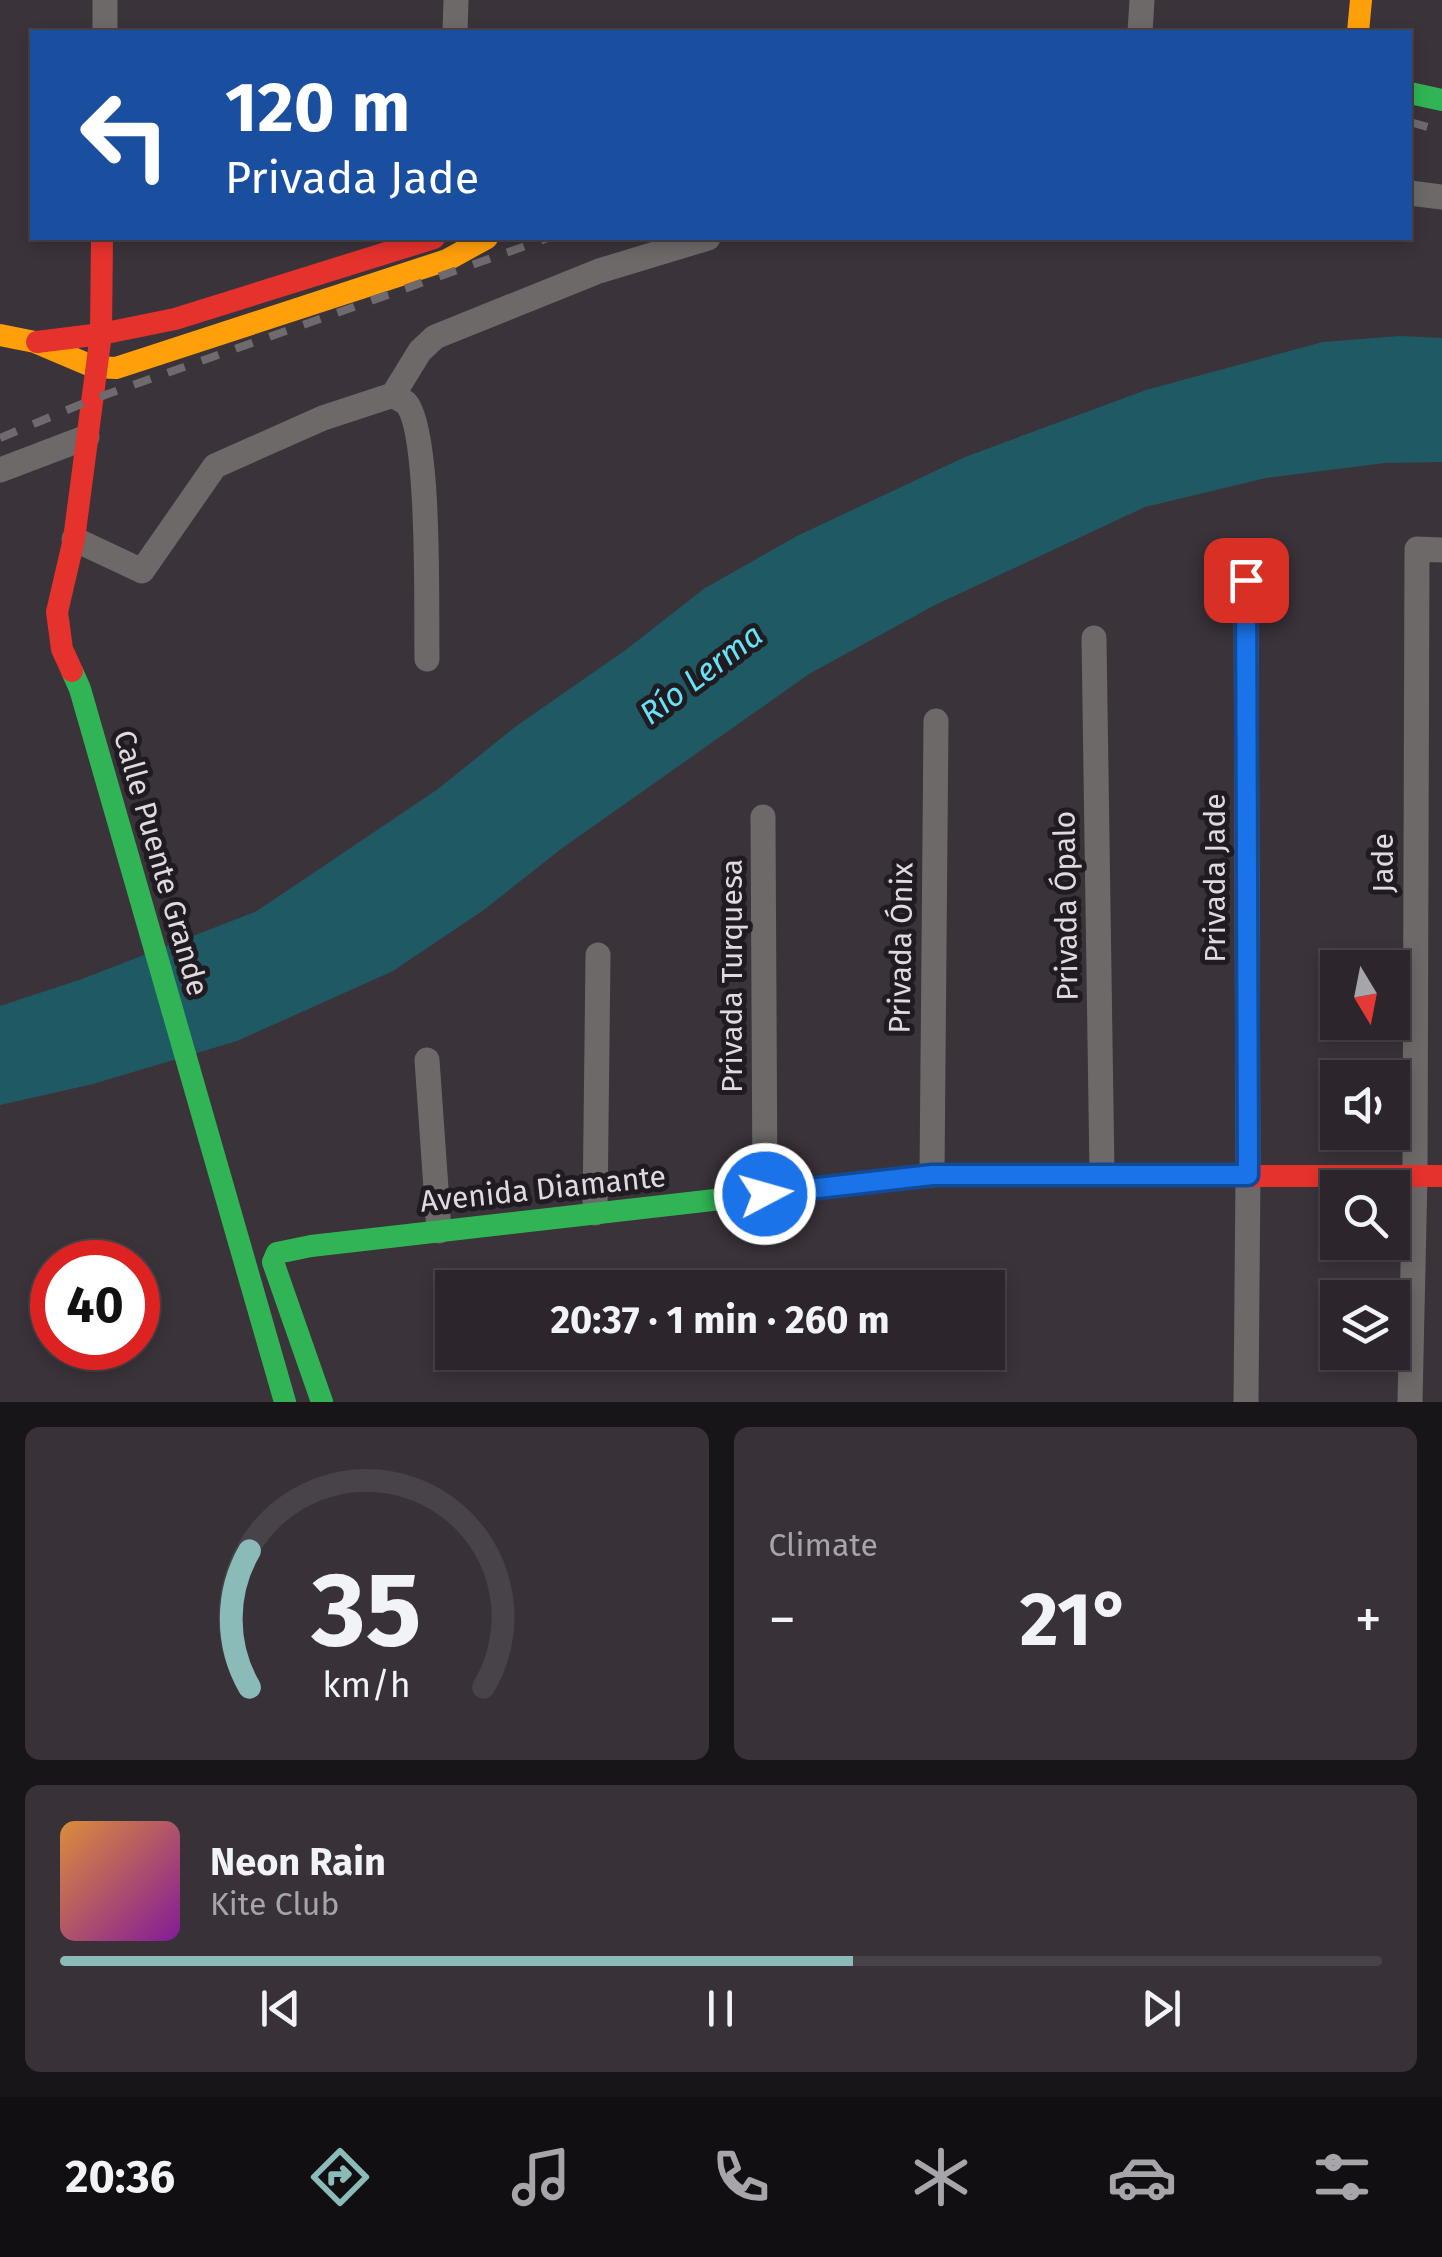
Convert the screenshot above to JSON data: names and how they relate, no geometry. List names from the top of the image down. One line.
{"streets":{"street":["Calle Puente Grande","Jade","Privada Jade","Privada Ópalo","Privada Ónix","Privada Turquesa","Avenida Diamante"]},"crossings":[["Jade","Avenida Diamante"],["Privada Jade","Avenida Diamante"],["Privada Ópalo","Avenida Diamante"],["Privada Ónix","Avenida Diamante"],["Privada Turquesa","Avenida Diamante"]],"water":["Río Lerma"],"north":"bottom","page":{"turn":["120 m","Privada Jade"],"limit":"40","trip":"20:37 · 1 min · 260 m","tile":"Climate","heat":["−","21°","+"],"song":["Neon Rain","Kite Club"],"tabs":"20:36","gauge":["35","km/h"]}}
